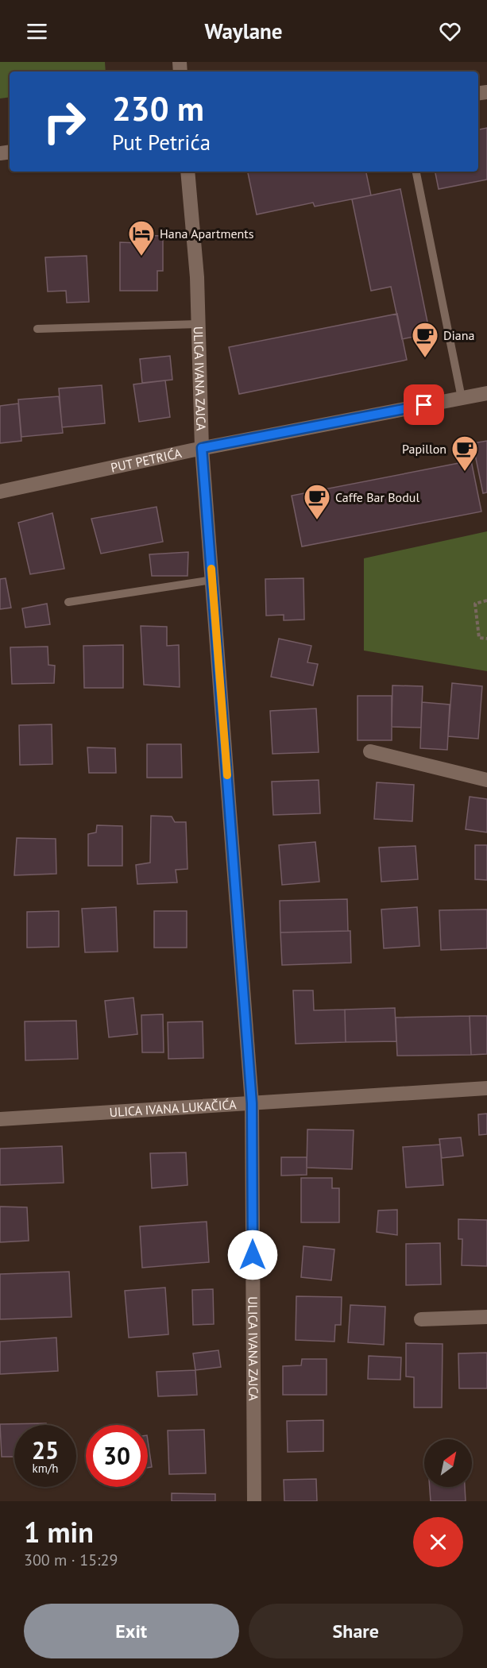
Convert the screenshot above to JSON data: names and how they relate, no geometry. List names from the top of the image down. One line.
{"streets":{"street":["ULICA IVANA ZAJCA","PUT PETRIĆA","ULICA IVANA LUKAČIĆA"]},"crossings":[["ULICA IVANA ZAJCA","PUT PETRIĆA"],["ULICA IVANA ZAJCA","ULICA IVANA LUKAČIĆA"]],"places":{"hotel":["Hana Apartments"],"cafe":["Diana","Papillon","Caffe Bar Bodul"]},"north":"top right","page":{"header":"Waylane","turn":["230 m","Put Petrića"],"speed":"25 km/h","limit":"30","heading":["1 min","300 m · 15:29"],"buttons":["Exit","Share"]}}
